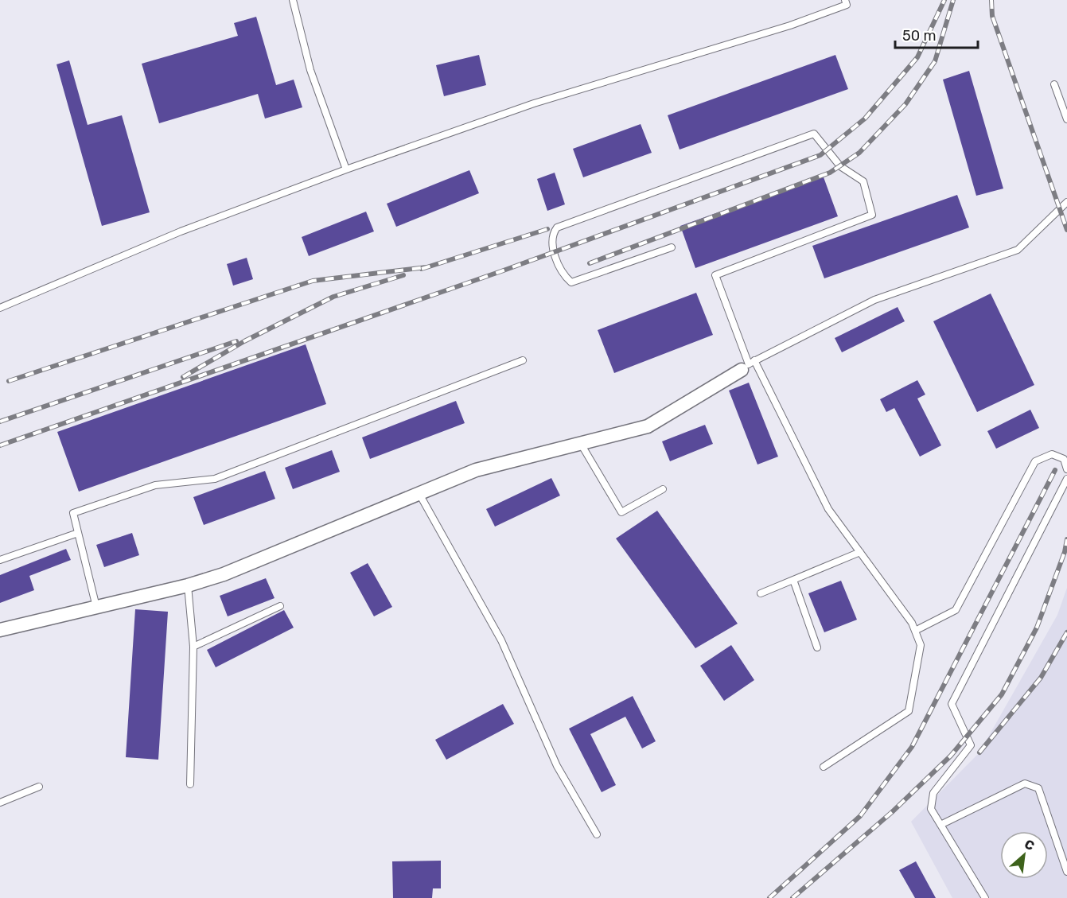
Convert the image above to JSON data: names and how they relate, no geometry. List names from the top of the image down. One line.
{"scale_bar":"50 m","north":"top right"}
